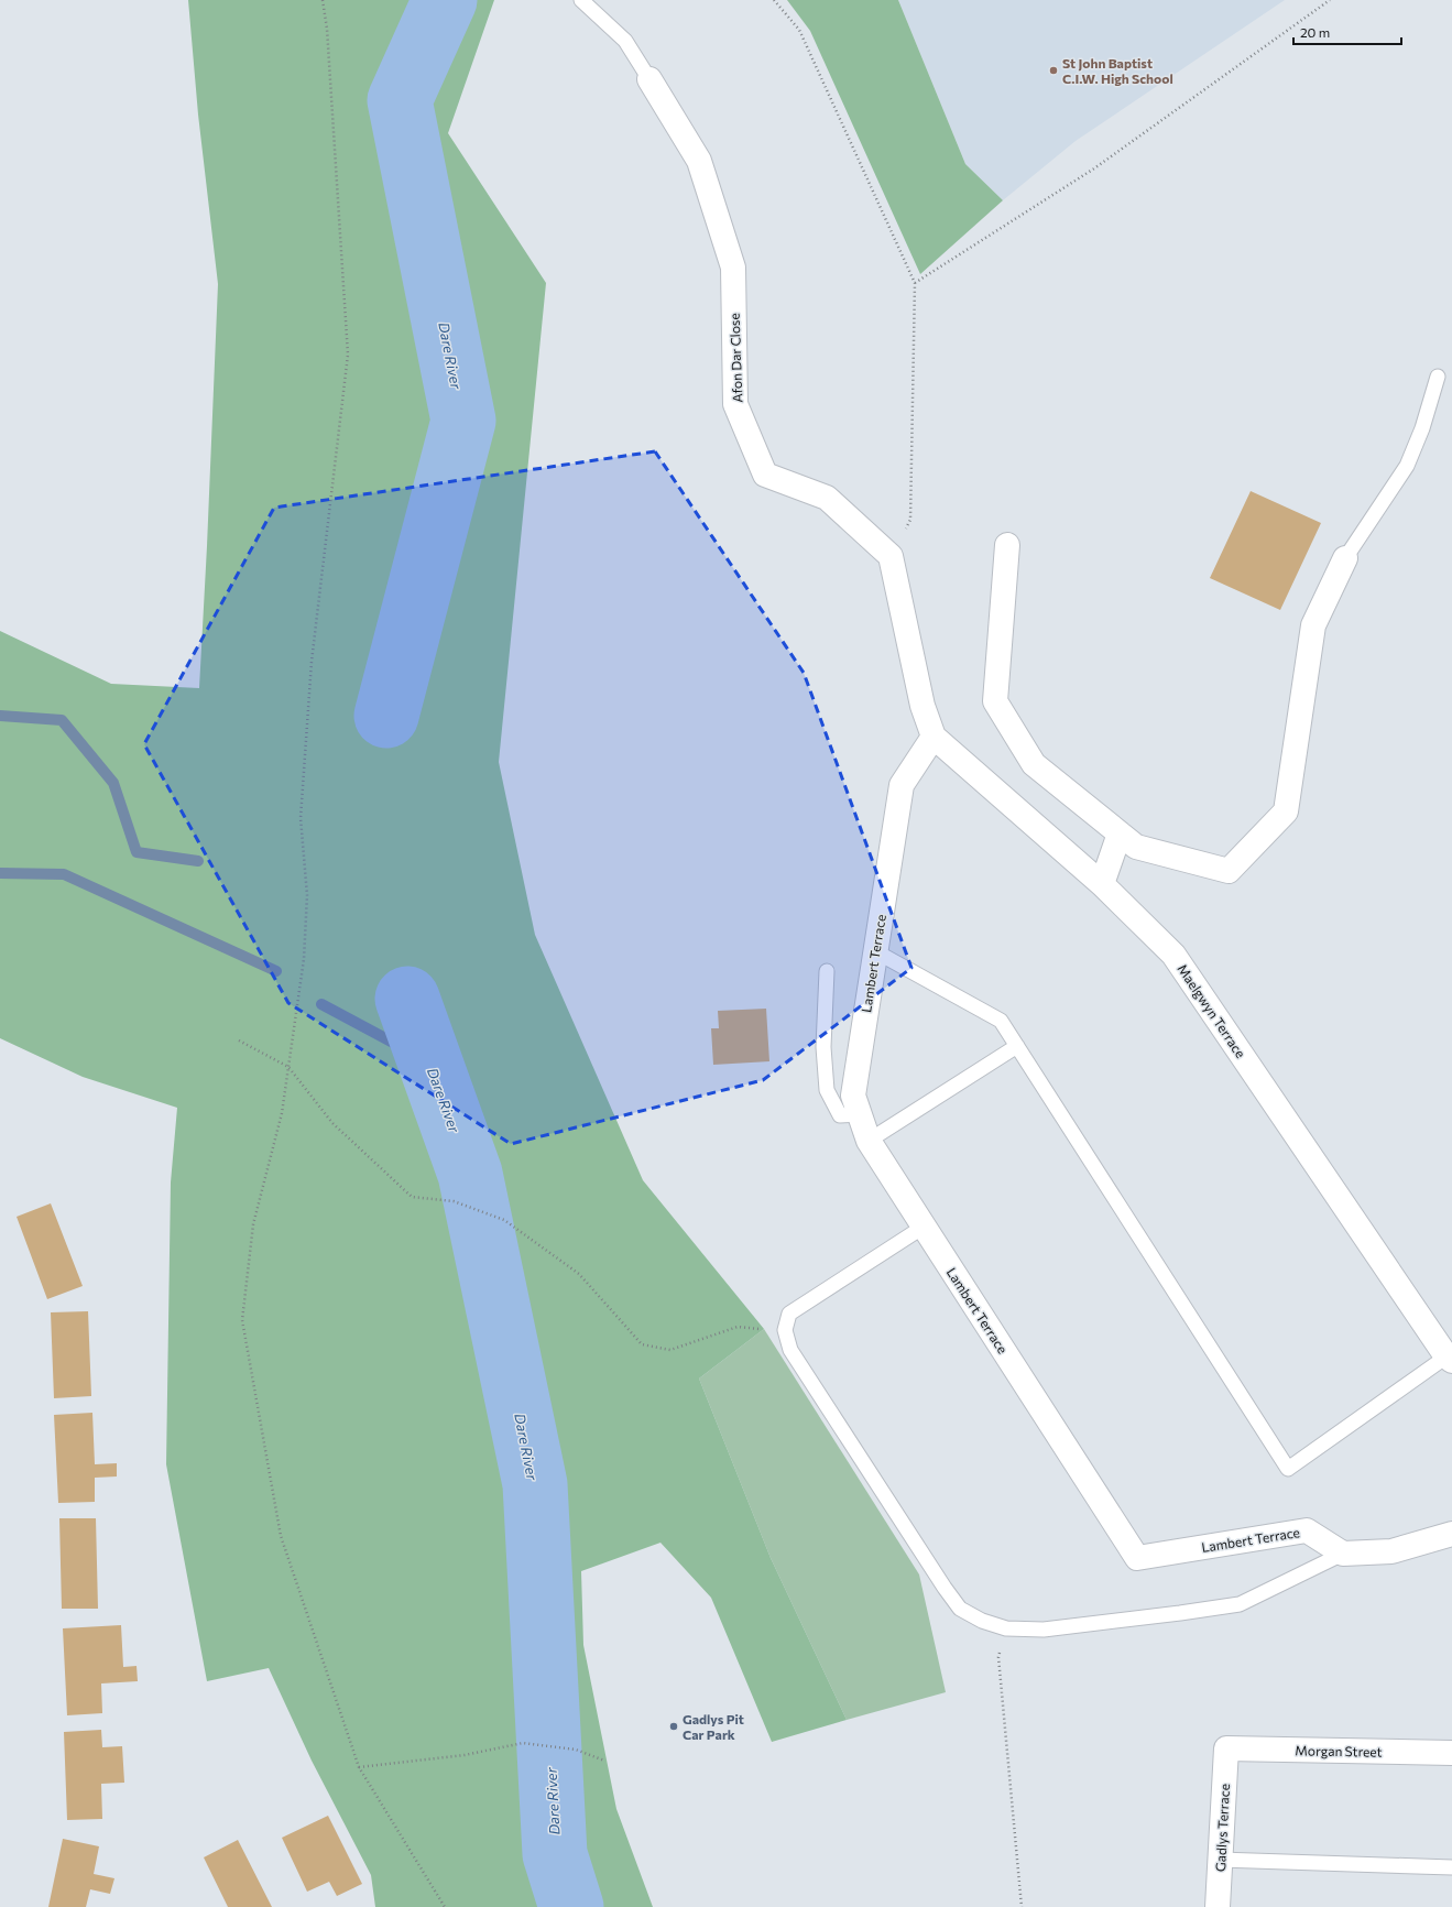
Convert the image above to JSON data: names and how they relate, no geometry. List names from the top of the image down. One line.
{"streets":{"street":["Afon Dar Close","Lambert Terrace","Maelgwyn Terrace","Morgan Street","Gadlys Terrace"]},"crossings":[["Afon Dar Close","Maelgwyn Terrace"],["Lambert Terrace","Maelgwyn Terrace"],["Morgan Street","Gadlys Terrace"]],"water":["Dare River"],"places":["St John Baptist C.I.W. High School","Gadlys Pit Car Park"],"scale_bar":"20 m"}
